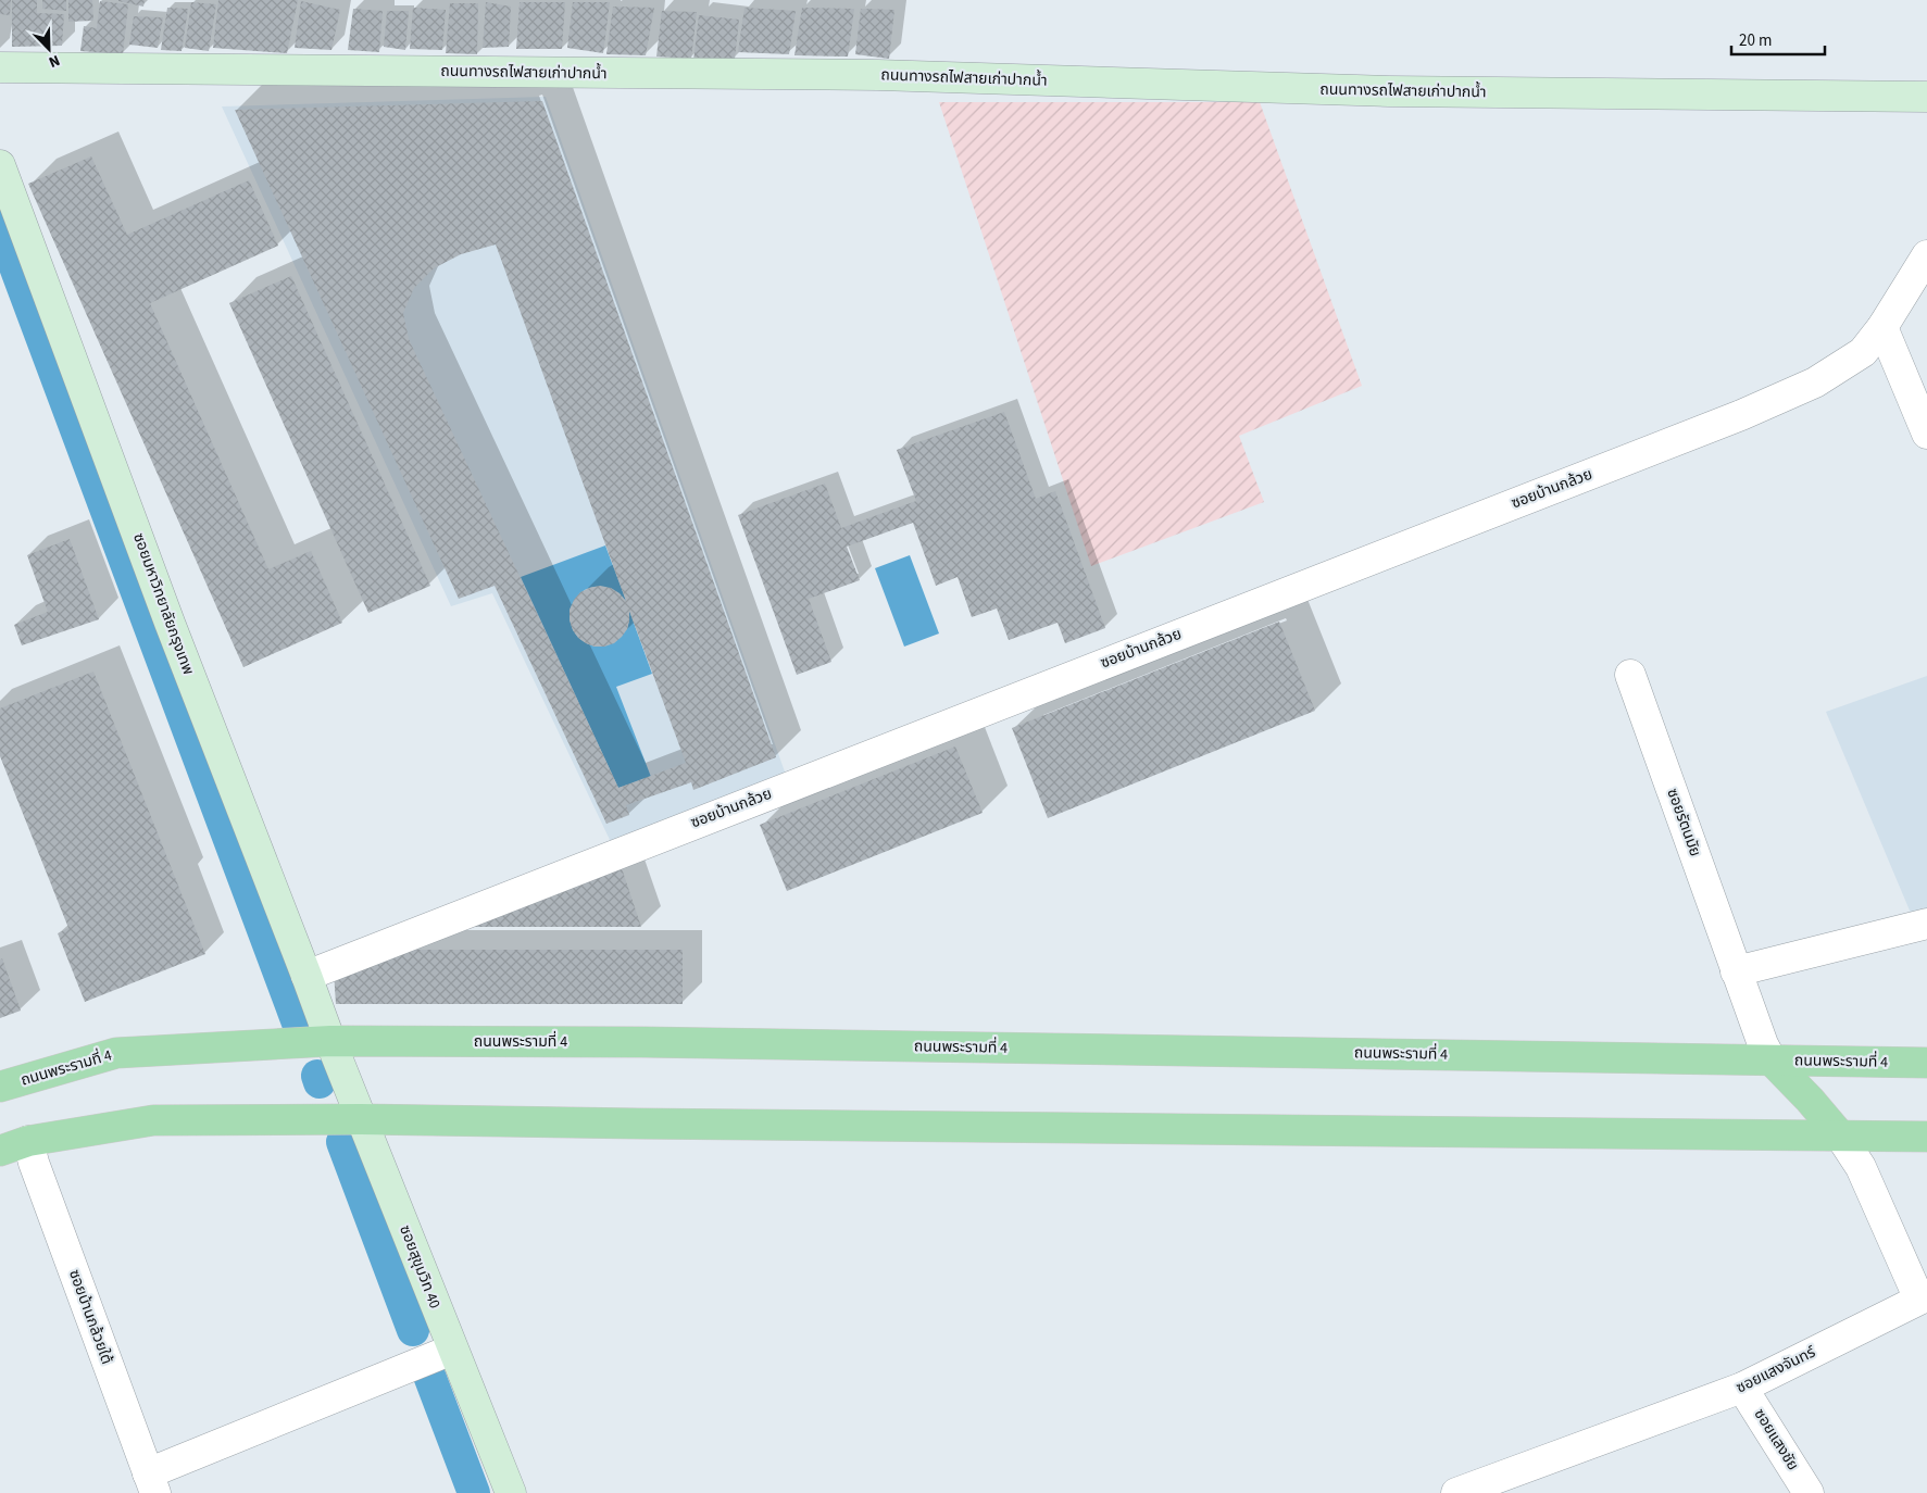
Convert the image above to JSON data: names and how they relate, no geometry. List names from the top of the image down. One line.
{"streets":{"main road":["ถนนพระรามที่ 4"],"street":["ถนนทางรถไฟสายเก่าปากน้ำ","ซอยบ้านกล้วย","ซอยมหาวิทยาลัยกรุงเทพ","ซอยรัตนมัย","ซอยสุขุมวิท 40","ซอยบ้านกล้วยใต้","ซอยแสงจันทร์","ซอยแสงชัย"]},"crossings":[["ซอยบ้านกล้วย","ซอยมหาวิทยาลัยกรุงเทพ"],["ซอยมหาวิทยาลัยกรุงเทพ","ถนนพระรามที่ 4"],["ซอยมหาวิทยาลัยกรุงเทพ","ซอยสุขุมวิท 40"],["ซอยรัตนมัย","ถนนพระรามที่ 4"],["ถนนพระรามที่ 4","ซอยสุขุมวิท 40"],["ซอยแสงจันทร์","ซอยแสงชัย"]],"scale_bar":"20 m","north":"bottom right"}
